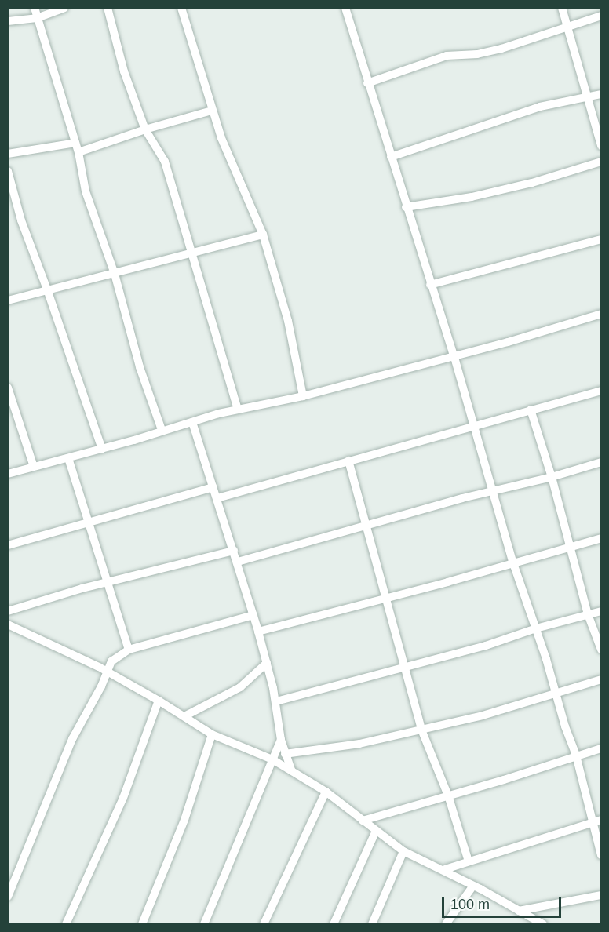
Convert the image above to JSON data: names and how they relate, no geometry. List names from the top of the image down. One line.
{"scale_bar":"100 m"}
